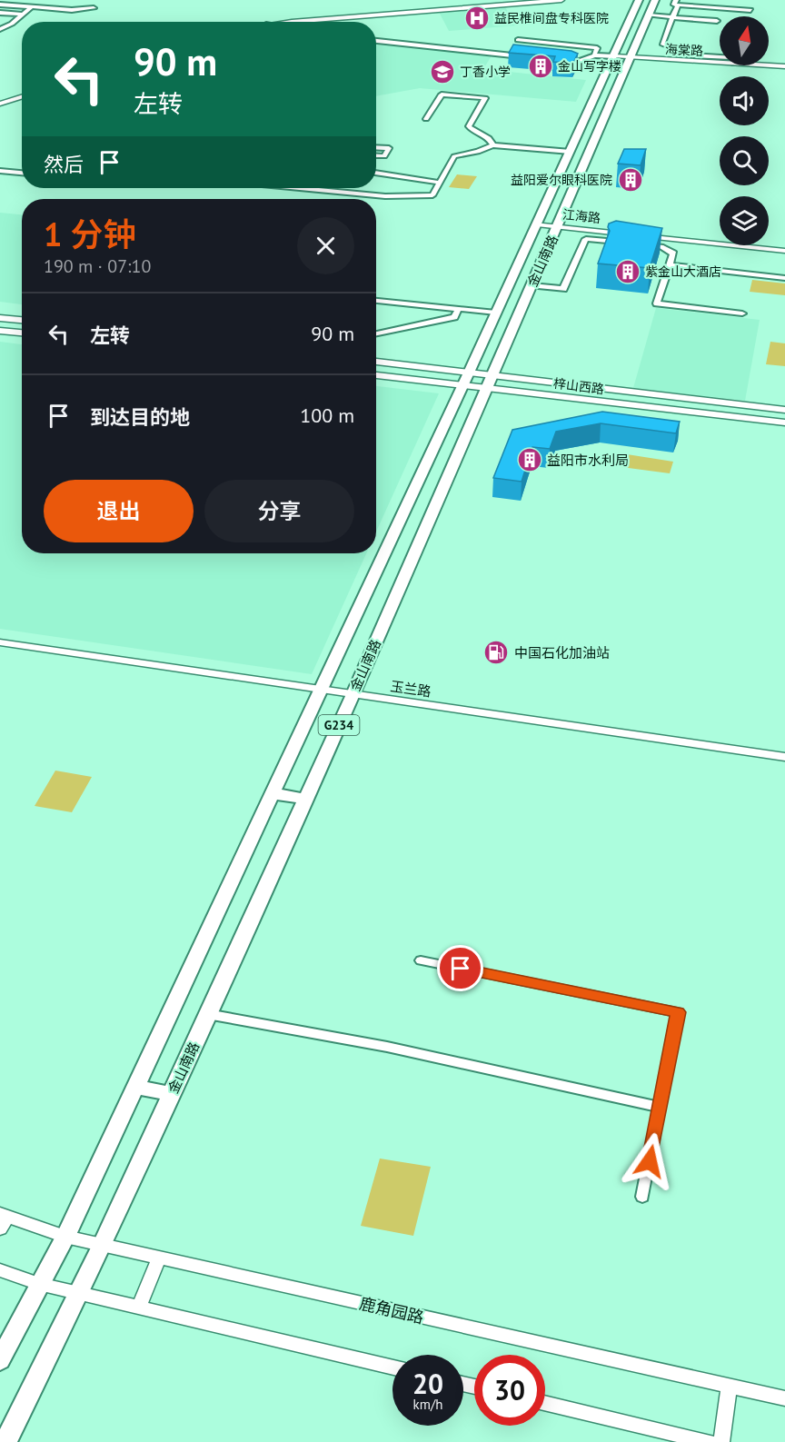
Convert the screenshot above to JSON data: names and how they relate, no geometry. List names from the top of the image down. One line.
{"streets":{"highway":["金山南路","G234"],"street":["海棠路","江海路","梓山西路","玉兰路","鹿角园路"]},"crossings":[["海棠路","金山南路"],["江海路","金山南路"],["金山南路","梓山西路"],["金山南路","玉兰路"],["金山南路","鹿角园路"]],"places":{"hospital":["益民椎间盘专科医院"],"building":["金山写字楼","益阳爱尔眼科医院","紫金山大酒店","益阳市水利局"],"school or university":["丁香小学"],"fuel station":["中国石化加油站"]},"north":"top","page":{"turn":["90 m","左转"],"then":"然后","heading":["1 分钟","190 m · 07:10"],"list":[{"name":"左转","value":"90 m"},{"name":"到达目的地","value":"100 m"}],"buttons":["退出","分享"],"speed":"20 km/h","limit":"30"}}
